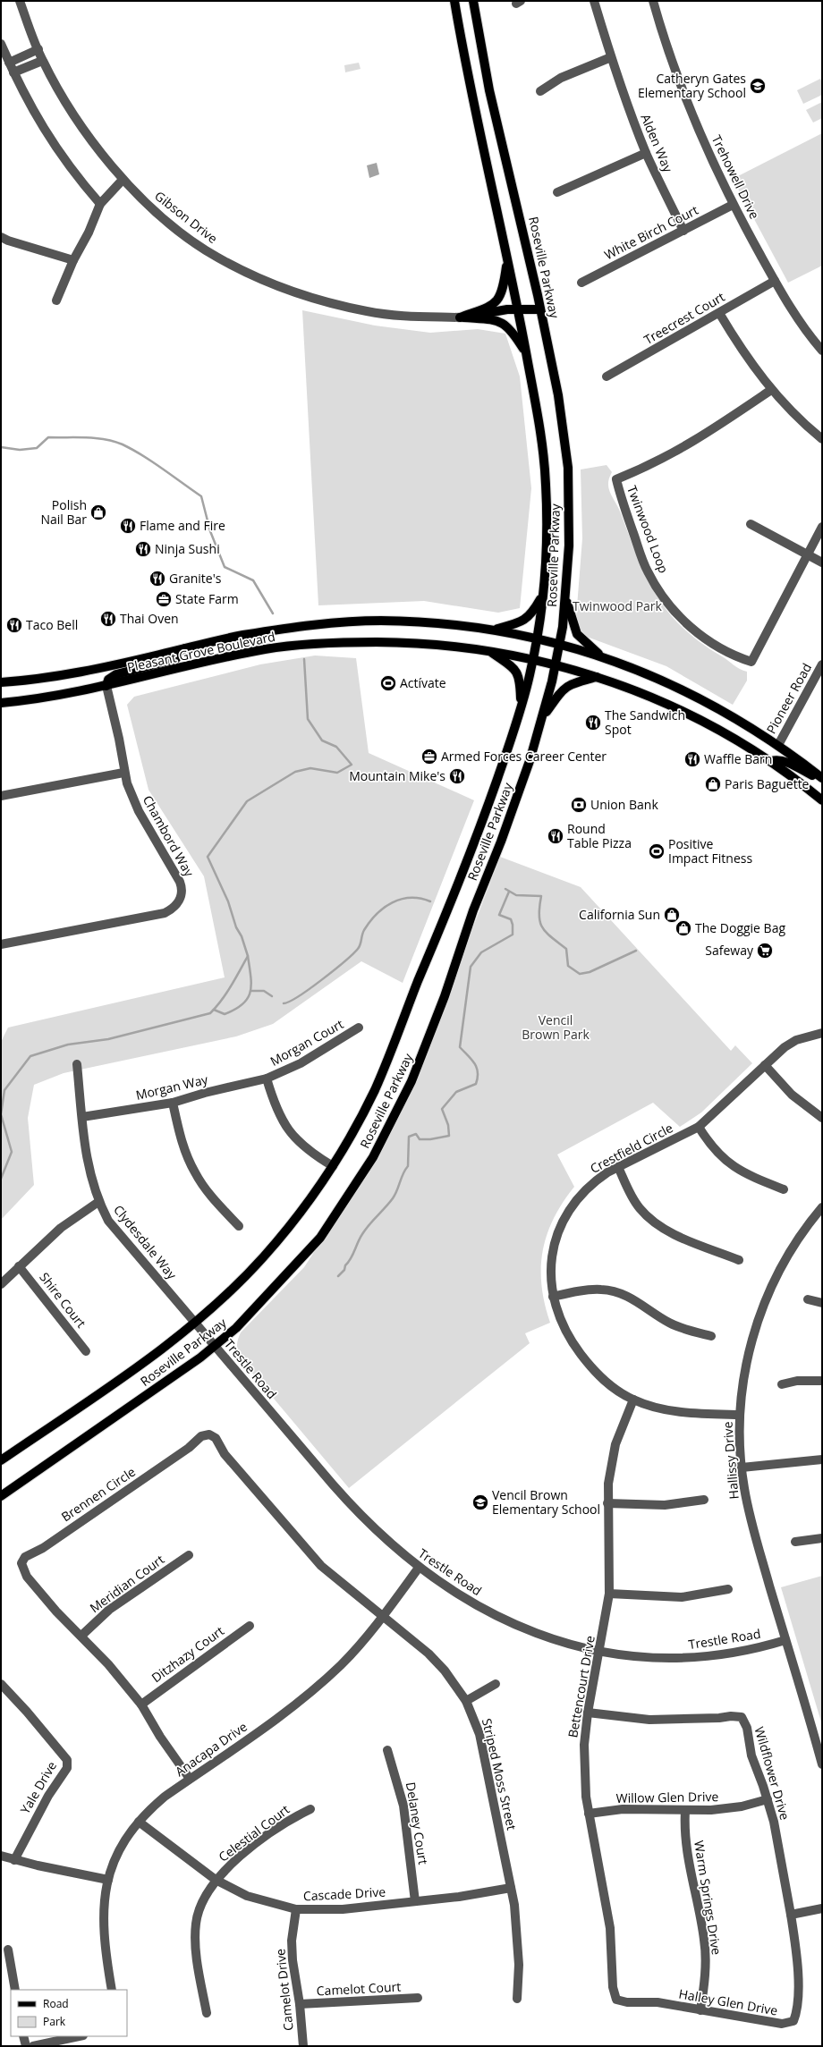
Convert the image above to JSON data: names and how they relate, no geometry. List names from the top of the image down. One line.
{"streets":{"main road":["Roseville Parkway","Pleasant Grove Boulevard"],"street":["Alden Way","Trehowell Drive","Gibson Drive","White Birch Court","Treecrest Court","Twinwood Loop","Pioneer Road","Chambord Way","Morgan Court","Morgan Way","Crestfield Circle","Clydesdale Way","Shire Court","Trestle Road","Hallissy Drive","Brennen Circle","Meridian Court","Ditzhazy Court","Bettencourt Drive","Anacapa Drive","Wildflower Drive","Striped Moss Street","Yale Drive","Willow Glen Drive","Delaney Court","Celestial Court","Cascade Drive","Warm Springs Drive","Camelot Court","Camelot Drive","Halley Glen Drive"]},"crossings":[["Alden Way","White Birch Court"],["Trehowell Drive","White Birch Court"],["Trehowell Drive","Treecrest Court"],["Roseville Parkway","Pleasant Grove Boulevard"],["Roseville Parkway","Clydesdale Way"],["Roseville Parkway","Trestle Road"],["Pleasant Grove Boulevard","Pioneer Road"],["Pleasant Grove Boulevard","Chambord Way"],["Morgan Court","Morgan Way"],["Morgan Way","Clydesdale Way"],["Crestfield Circle","Hallissy Drive"],["Crestfield Circle","Bettencourt Drive"],["Clydesdale Way","Trestle Road"],["Trestle Road","Hallissy Drive"],["Trestle Road","Bettencourt Drive"],["Trestle Road","Anacapa Drive"],["Brennen Circle","Meridian Court"],["Brennen Circle","Ditzhazy Court"],["Brennen Circle","Anacapa Drive"],["Brennen Circle","Striped Moss Street"],["Bettencourt Drive","Wildflower Drive"],["Bettencourt Drive","Willow Glen Drive"],["Bettencourt Drive","Halley Glen Drive"],["Anacapa Drive","Striped Moss Street"],["Anacapa Drive","Cascade Drive"],["Wildflower Drive","Willow Glen Drive"],["Wildflower Drive","Halley Glen Drive"],["Striped Moss Street","Cascade Drive"],["Willow Glen Drive","Warm Springs Drive"],["Delaney Court","Cascade Drive"],["Celestial Court","Cascade Drive"],["Cascade Drive","Camelot Drive"],["Warm Springs Drive","Halley Glen Drive"],["Camelot Court","Camelot Drive"]],"parks":["Twinwood Park","Vencil Brown Park"],"places":{"school or university":["Catheryn Gates Elementary School","Vencil Brown Elementary School"],"shop":["Polish Nail Bar","Paris Baguette","California Sun","The Doggie Bag"],"restaurant":["Flame and Fire","Ninja Sushi","Granite's","Thai Oven","Taco Bell","The Sandwich Spot","Waffle Barn","Mountain Mike's","Round Table Pizza"],"office":["State Farm","Armed Forces Career Center"],"sports":["Actívate","Positive Impact Fitness"],"bank":["Union Bank"],"supermarket":["Safeway"]},"legend":["Road","Park"]}
